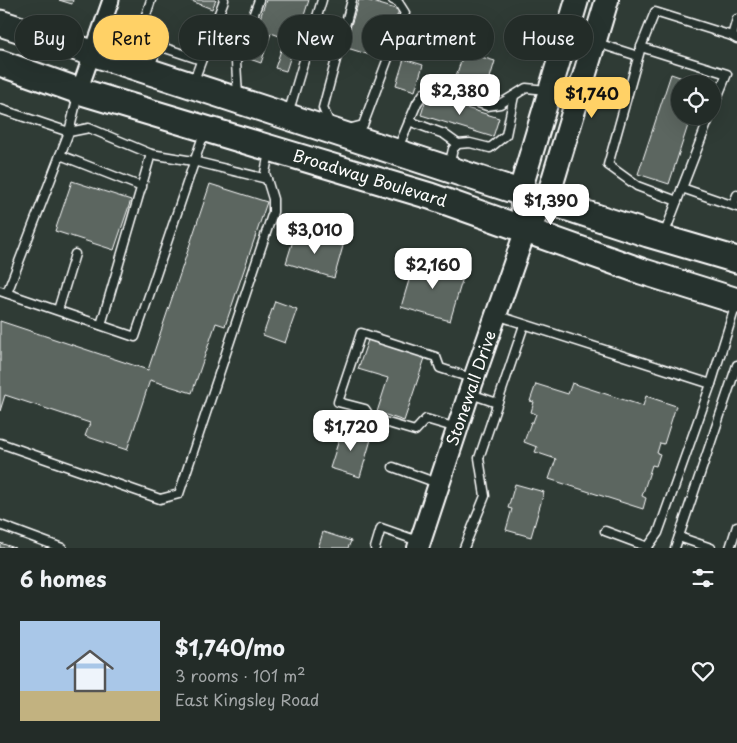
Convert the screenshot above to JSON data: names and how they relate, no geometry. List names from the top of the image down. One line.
{"streets":{"main road":["Broadway Boulevard"],"street":["Stonewall Drive"]},"crossings":[["Broadway Boulevard","Stonewall Drive"]],"page":{"chip":["Buy","Rent","Filters","New","Apartment","House"],"price":["$2,380","$1,740","$1,390","$3,010","$2,160","$1,720"],"heading":"6 homes","list":[{"name":"$1,740/mo","note":"3 rooms · 101 m² · East Kingsley Road"}]}}
